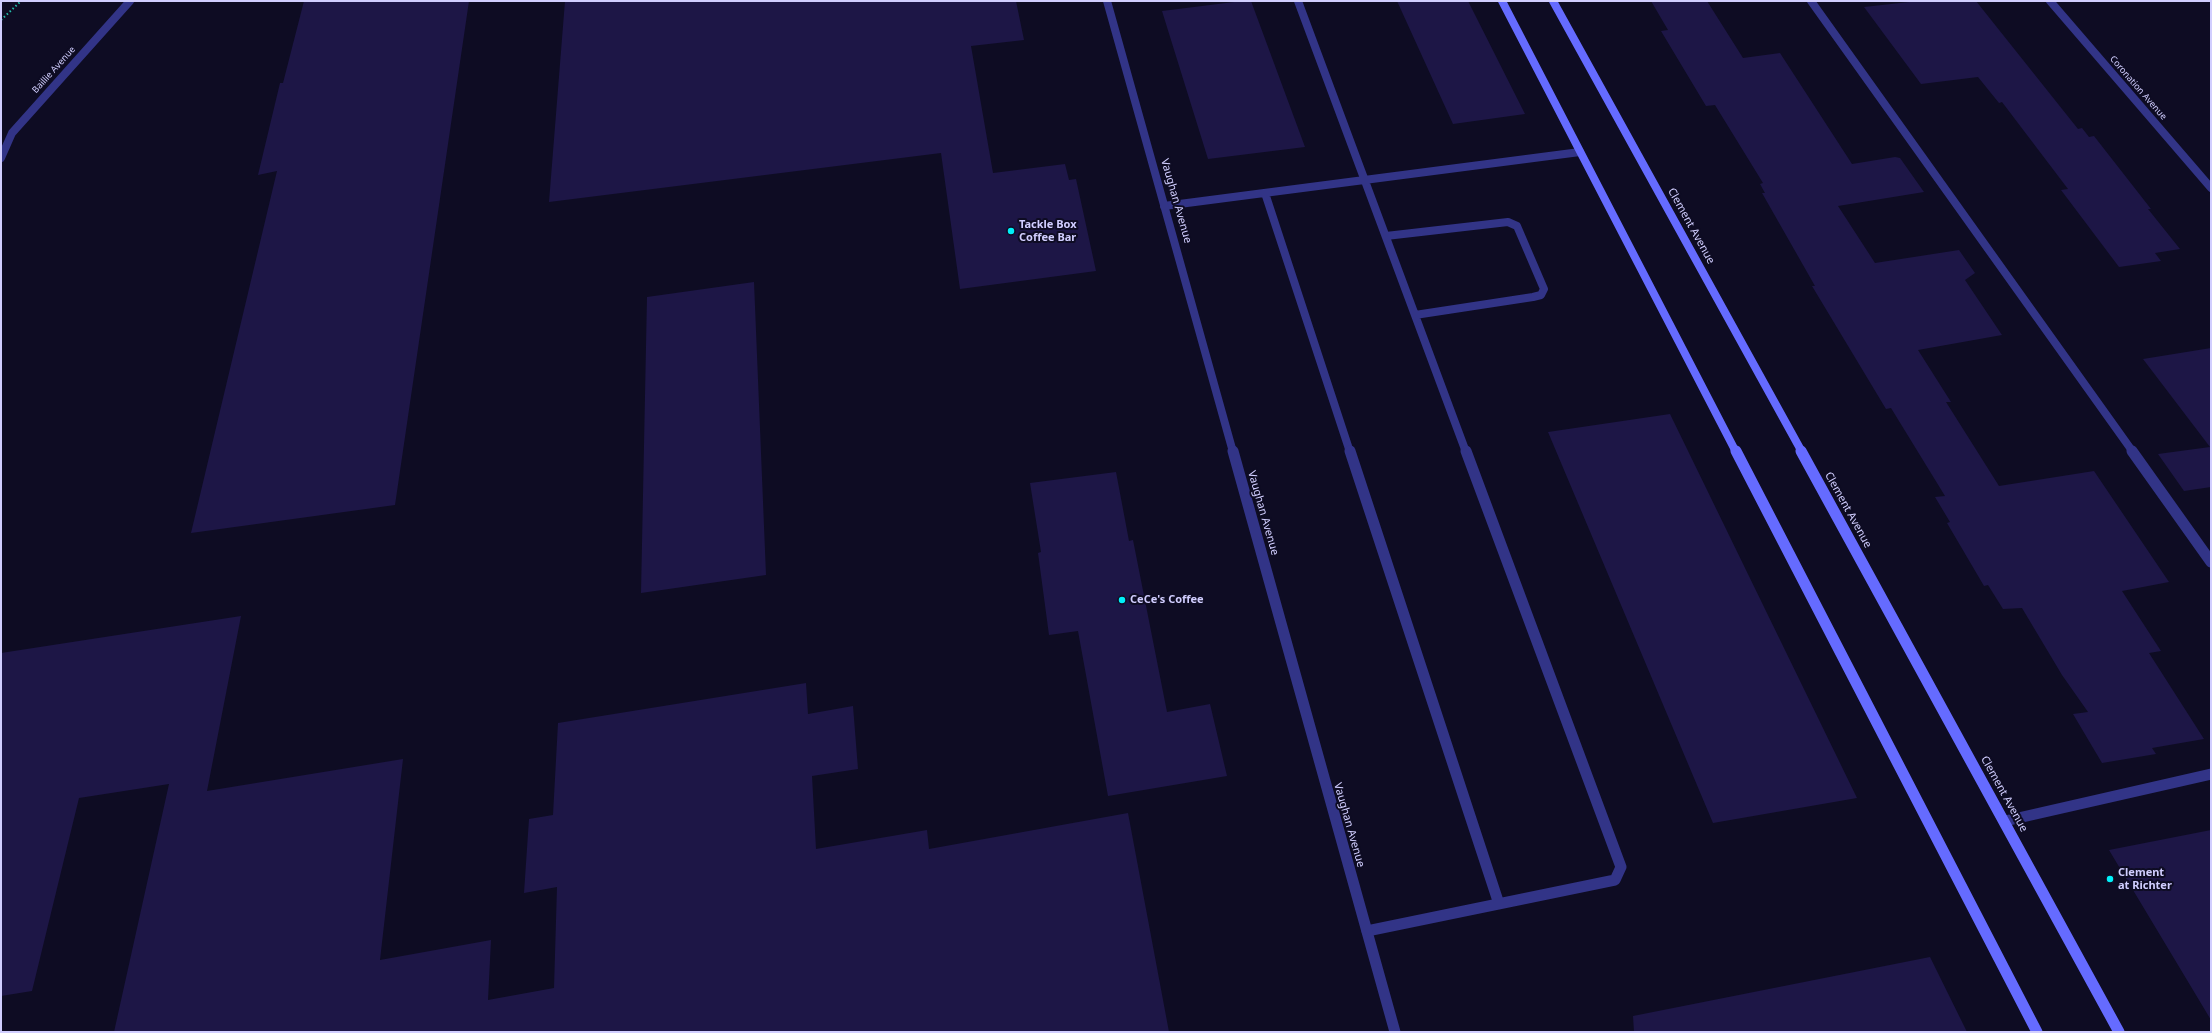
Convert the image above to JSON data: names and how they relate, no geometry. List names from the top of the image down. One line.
{"streets":{"main road":["Clement Avenue"],"street":["Baillie Avenue","Coronation Avenue","Vaughan Avenue"]},"places":["Tackle Box Coffee Bar","CeCe's Coffee","Clement at Richter"]}
